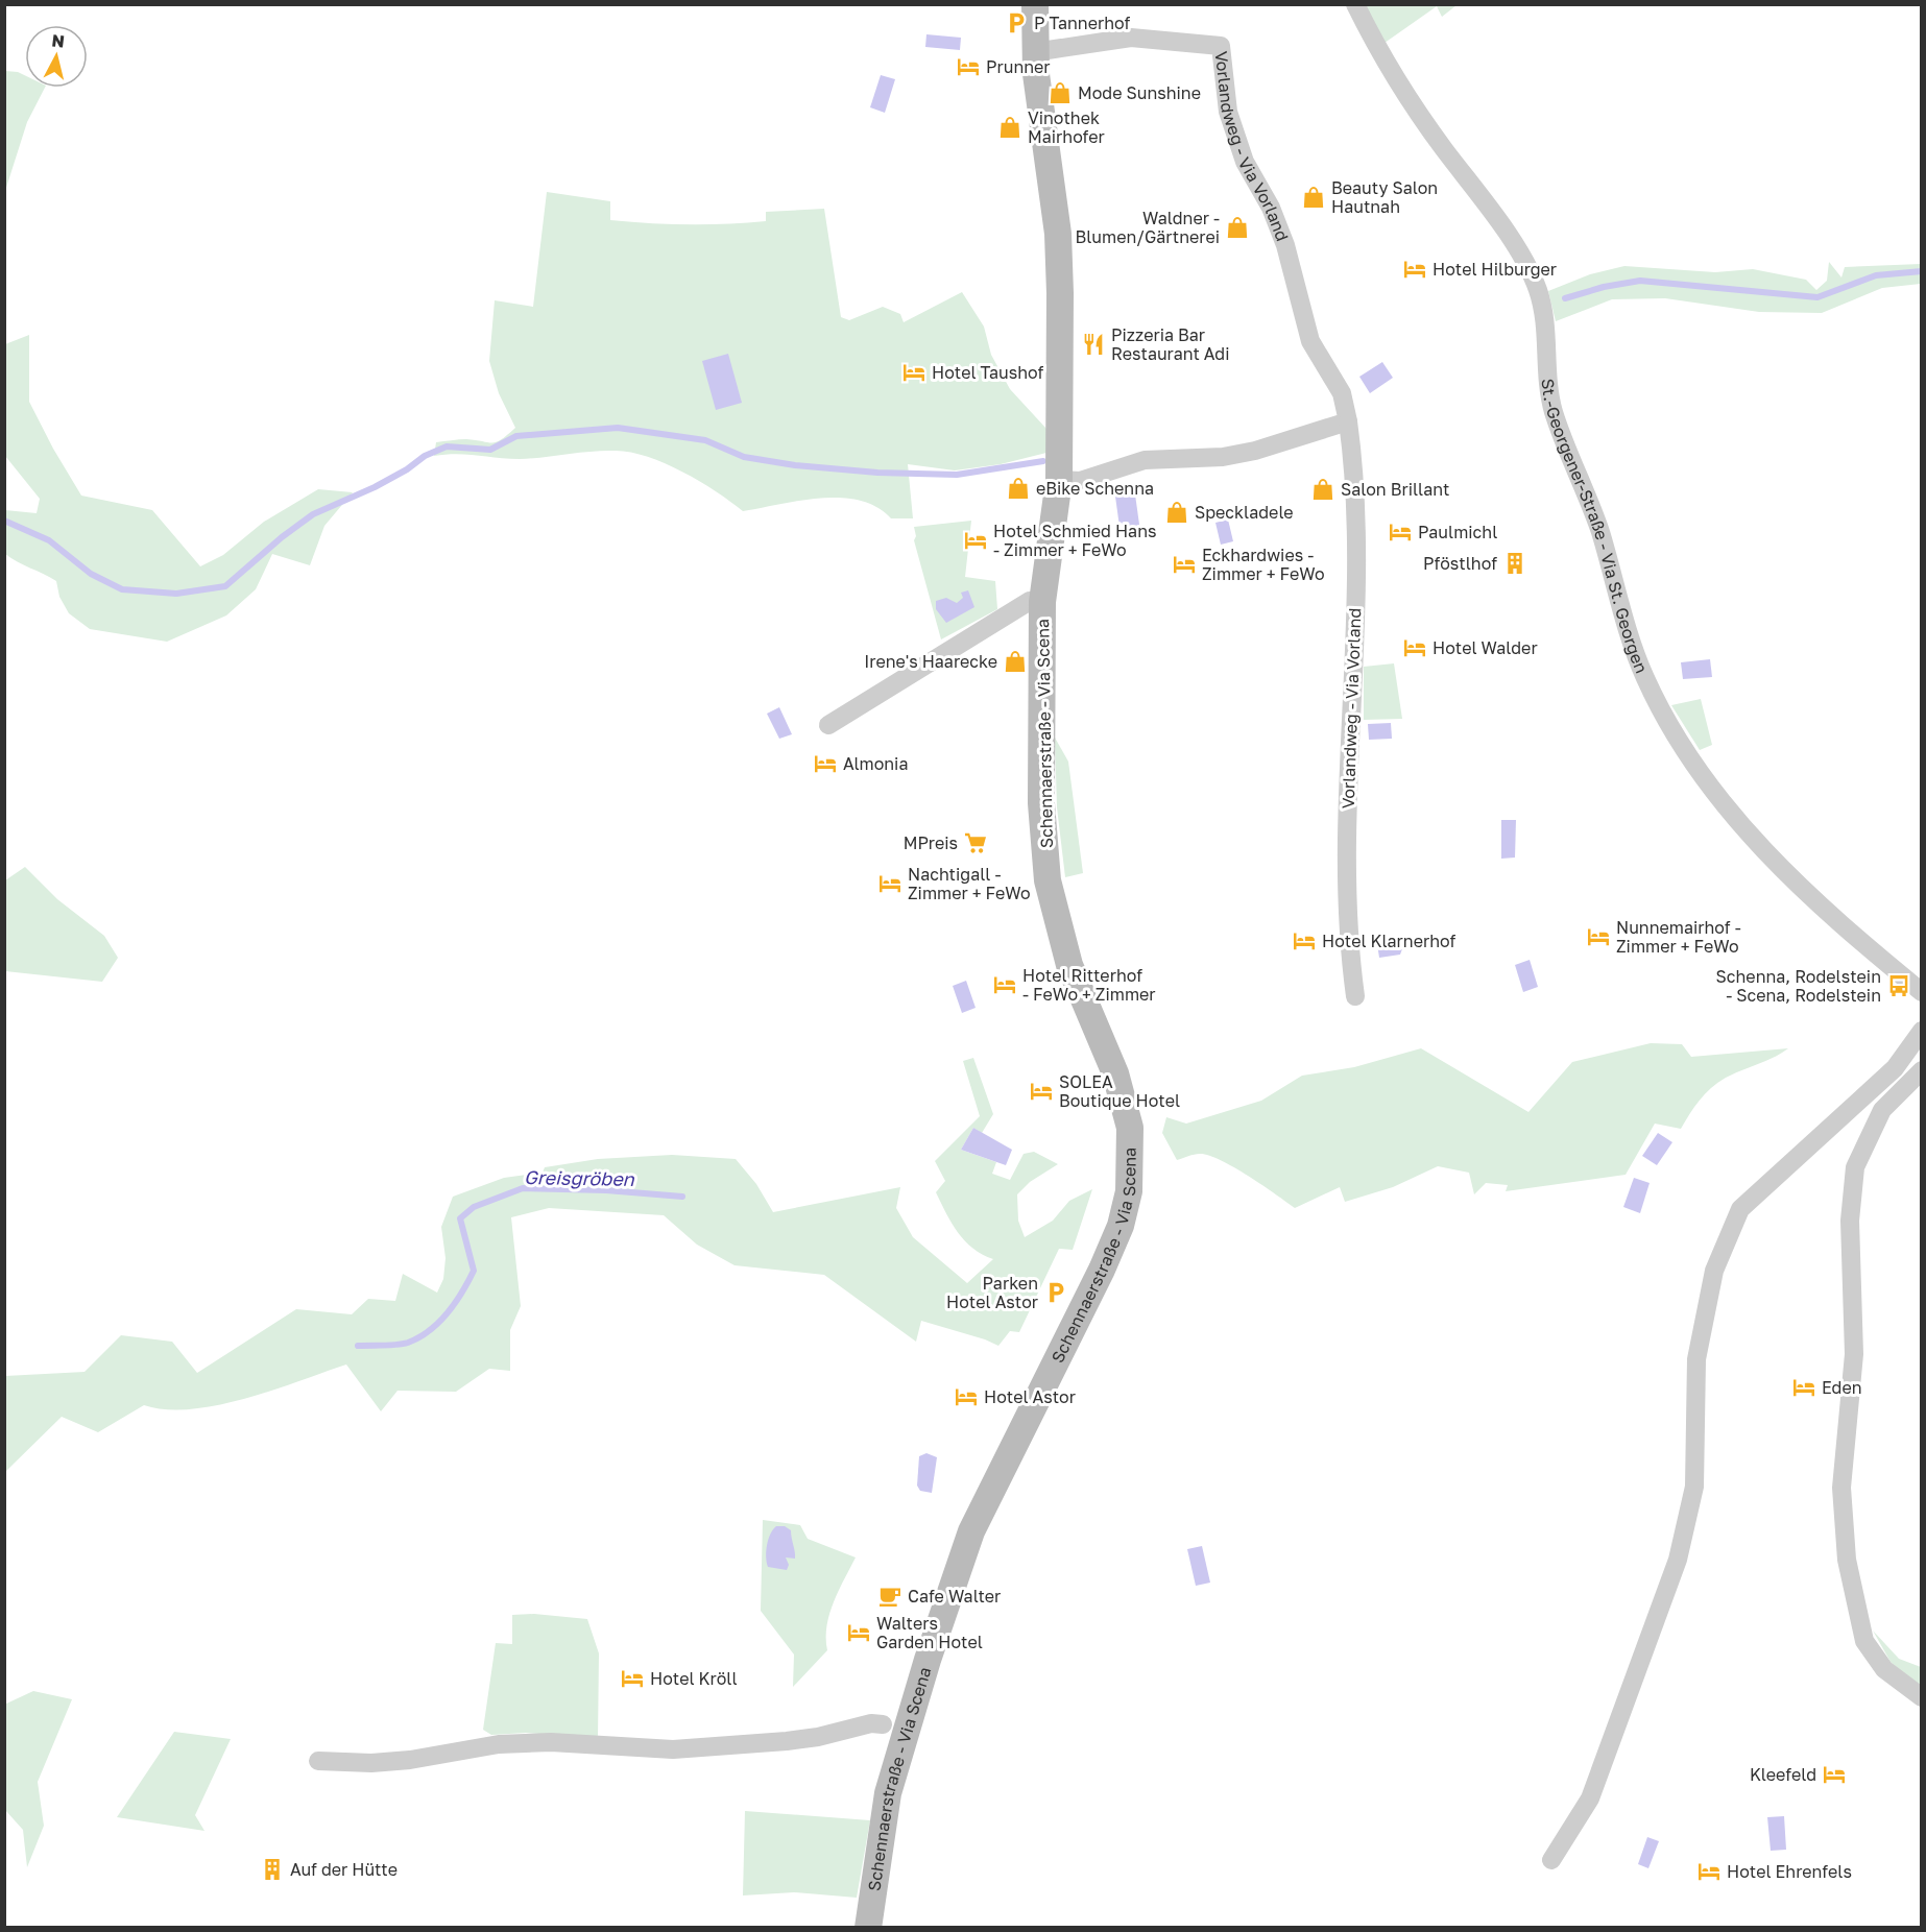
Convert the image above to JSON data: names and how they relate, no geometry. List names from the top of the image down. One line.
{"streets":{"street":["Vorlandweg - Via Vorland","St.-Georgener-Straße - Via St. Georgen","Schennaerstraße - Via Scena"]},"crossings":[["Vorlandweg - Via Vorland","Schennaerstraße - Via Scena"]],"water":["Greisgröben"],"places":{"parking":["P Tannerhof","Parken Hotel Astor"],"hotel":["Prunner","Hotel Hilburger","Hotel Taushof","Paulmichl","Hotel Schmied Hans - Zimmer + FeWo","Eckhardwies - Zimmer + FeWo","Hotel Walder","Almonia","Nachtigall - Zimmer + FeWo","Nunnemairhof - Zimmer + FeWo","Hotel Klarnerhof","Hotel Ritterhof - FeWo + Zimmer","SOLEA Boutique Hotel","Eden","Hotel Astor","Walters Garden Hotel","Hotel Kröll","Kleefeld","Hotel Ehrenfels"],"shop":["Mode Sunshine","Vinothek Mairhofer","Beauty Salon Hautnah","Waldner - Blumen/Gärtnerei","eBike Schenna","Salon Brillant","Speckladele","Irene's Haarecke"],"restaurant":["Pizzeria Bar Restaurant Adi"],"building":["Pföstlhof","Auf der Hütte"],"supermarket":["MPreis"],"bus stop":["Schenna, Rodelstein - Scena, Rodelstein"],"cafe":["Cafe Walter"]},"north":"top"}
